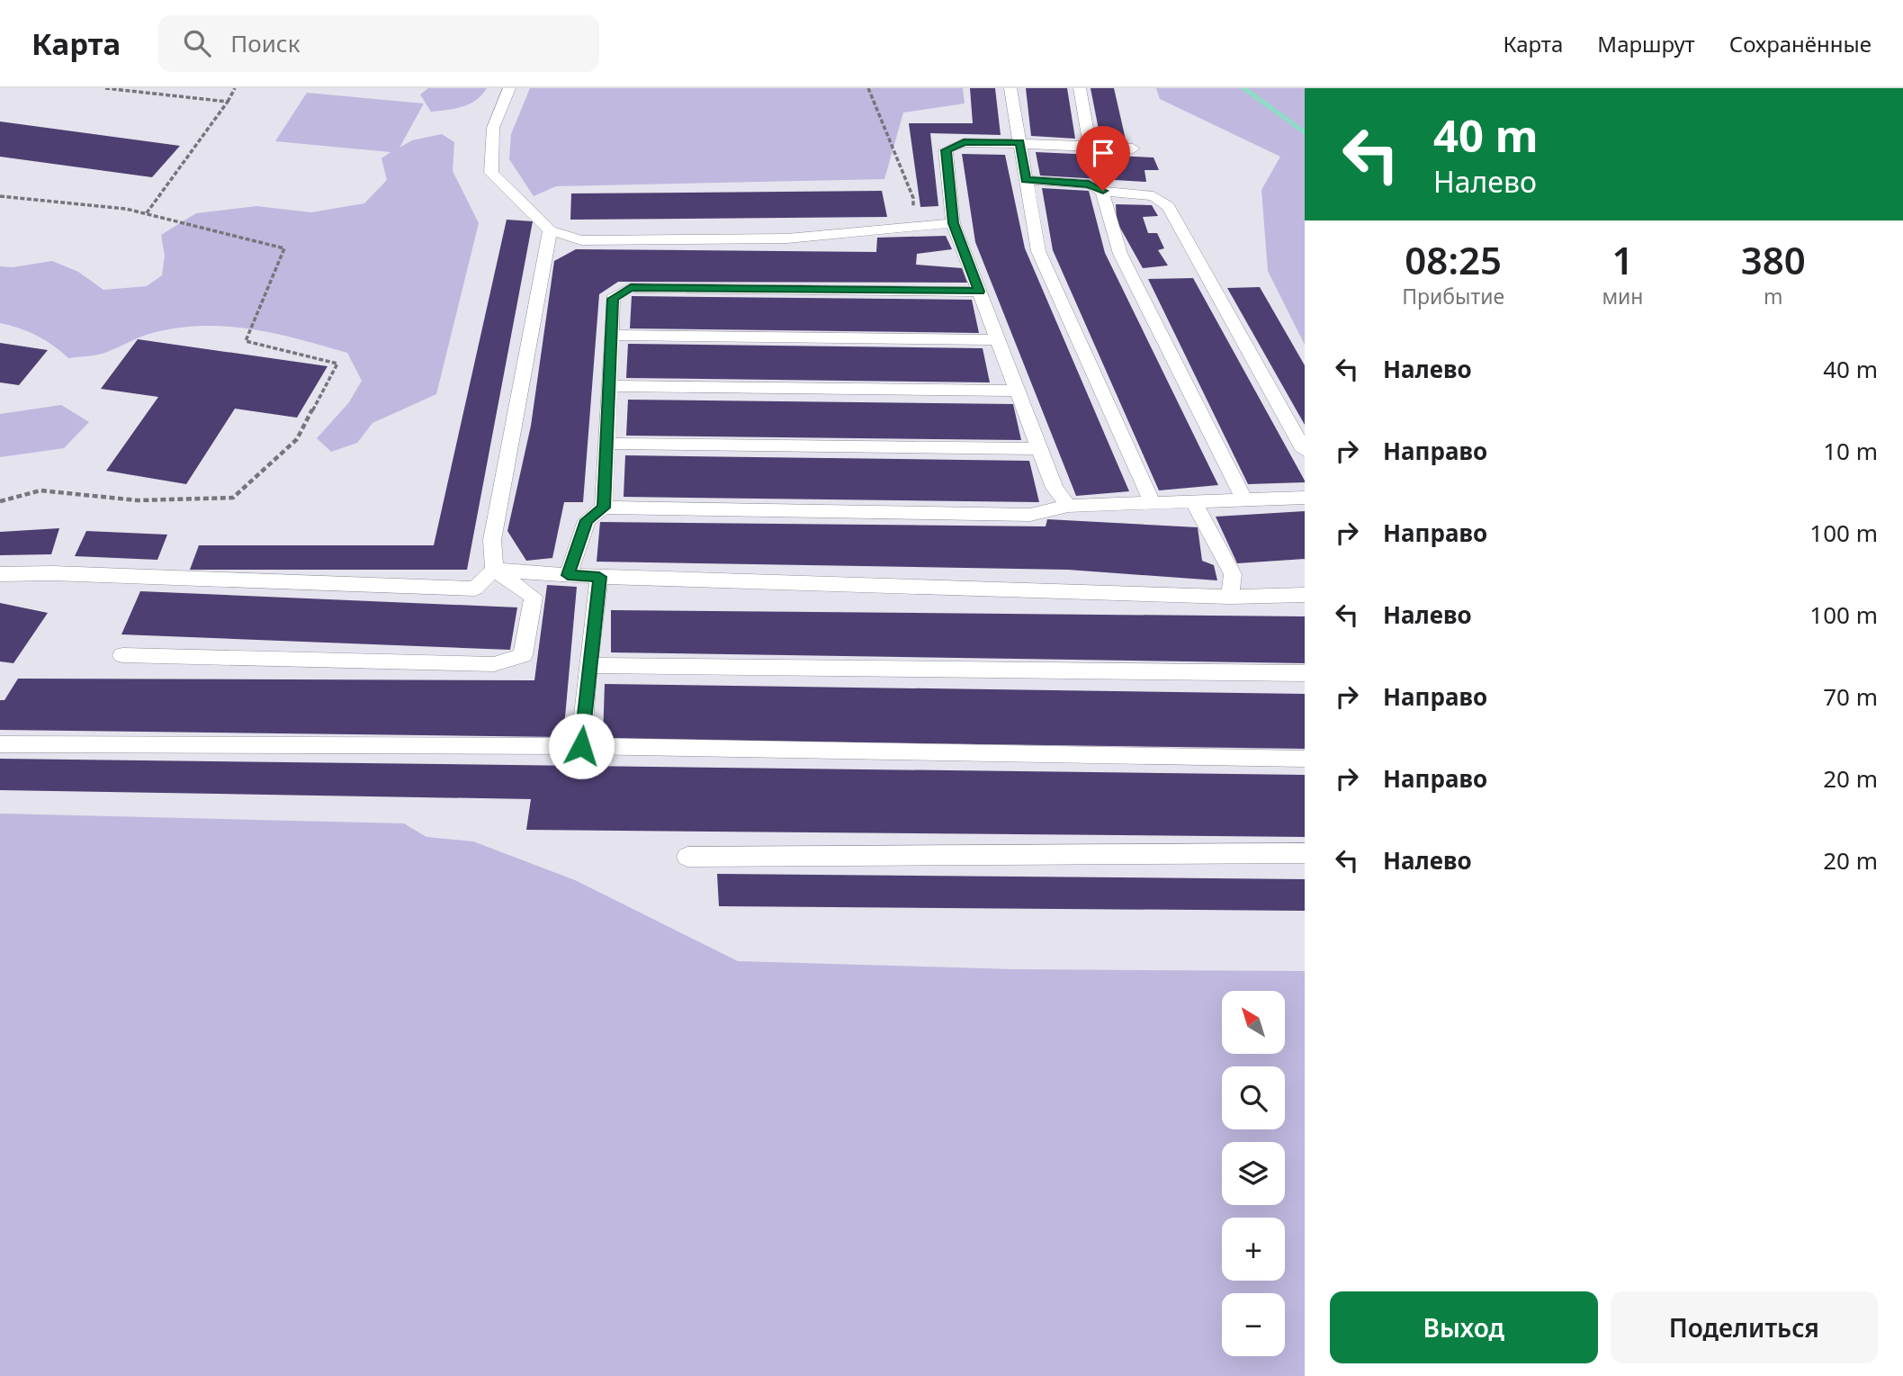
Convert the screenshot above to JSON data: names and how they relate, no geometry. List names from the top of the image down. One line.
{"north":"top left","page":{"header":"Карта","search":"Поиск","nav":["Карта","Маршрут","Сохранённые"],"turn":["40 m","Налево"],"eta":["08:25","Прибытие","1","мин","380","m"],"list":[{"name":"Налево","value":"40 m"},{"name":"Направо","value":"10 m"},{"name":"Направо","value":"100 m"},{"name":"Налево","value":"100 m"},{"name":"Направо","value":"70 m"},{"name":"Направо","value":"20 m"},{"name":"Налево","value":"20 m"}],"map_buttons":["+","−"],"buttons":["Выход","Поделиться"]}}
